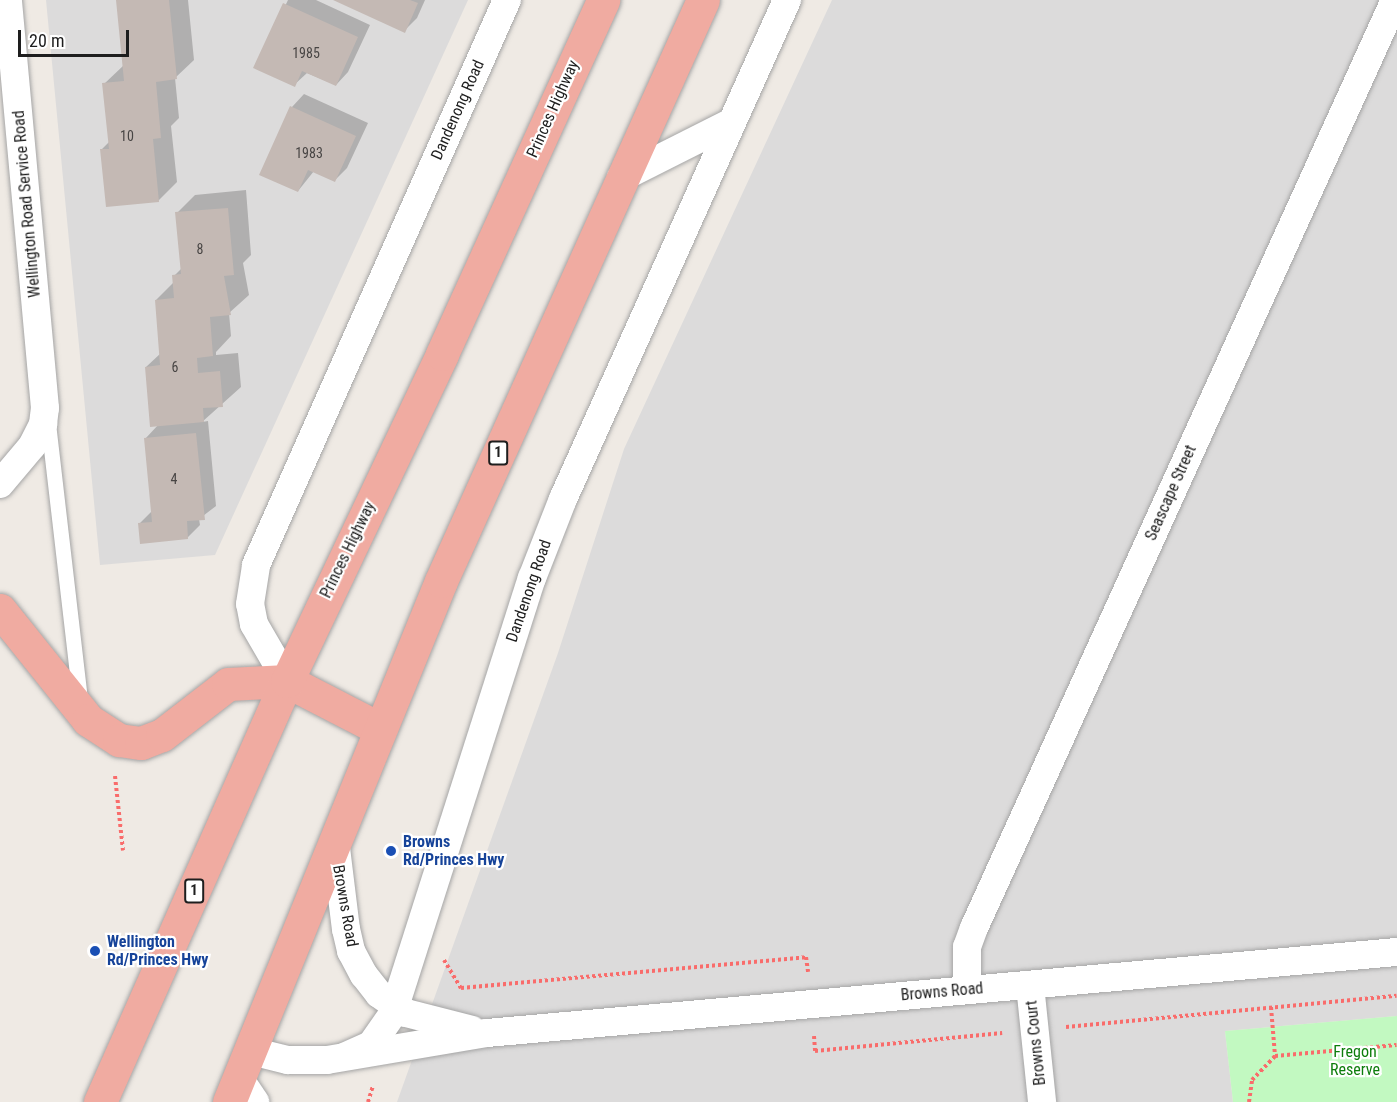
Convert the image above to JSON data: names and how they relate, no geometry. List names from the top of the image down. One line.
{"streets":{"highway":["Princes Highway","1"],"street":["Dandenong Road","Wellington Road Service Road","Seascape Street","Browns Road","Browns Court"]},"crossings":[["Princes Highway","Dandenong Road"],["Dandenong Road","Browns Road"],["1","Browns Road"],["Seascape Street","Browns Road"],["Browns Road","Browns Court"]],"parks":["Fregon Reserve"],"places":["Browns Rd/Princes Hwy","Wellington Rd/Princes Hwy"],"house_numbers":["1985","10","1983","8","6","4"],"scale_bar":"20 m"}
